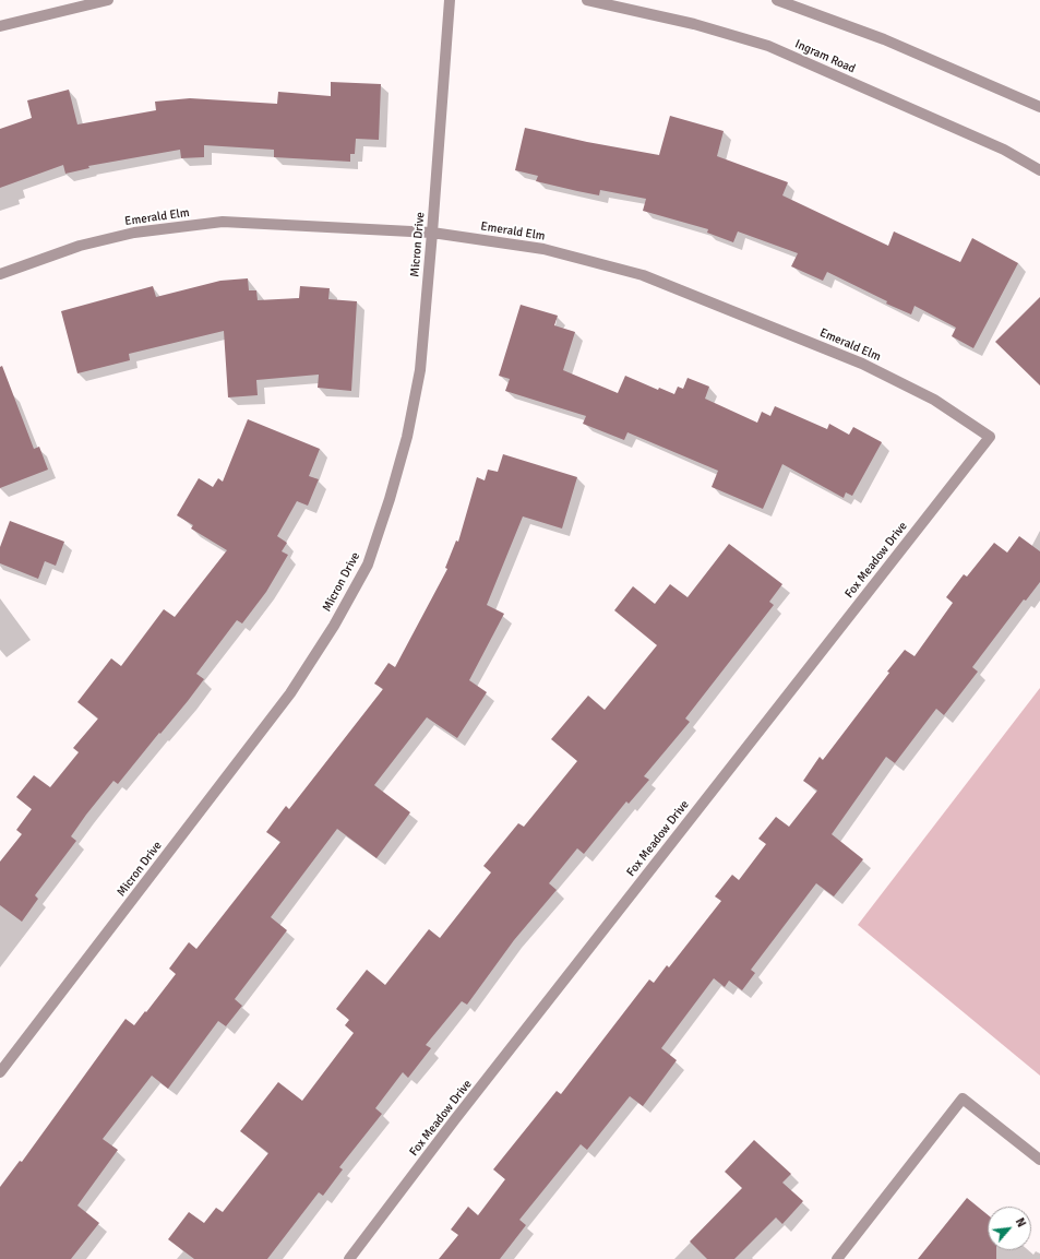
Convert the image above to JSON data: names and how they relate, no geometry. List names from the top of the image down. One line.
{"streets":{"street":["Ingram Road","Emerald Elm","Micron Drive","Fox Meadow Drive"]},"crossings":[["Emerald Elm","Micron Drive"],["Emerald Elm","Fox Meadow Drive"]],"north":"top right"}
